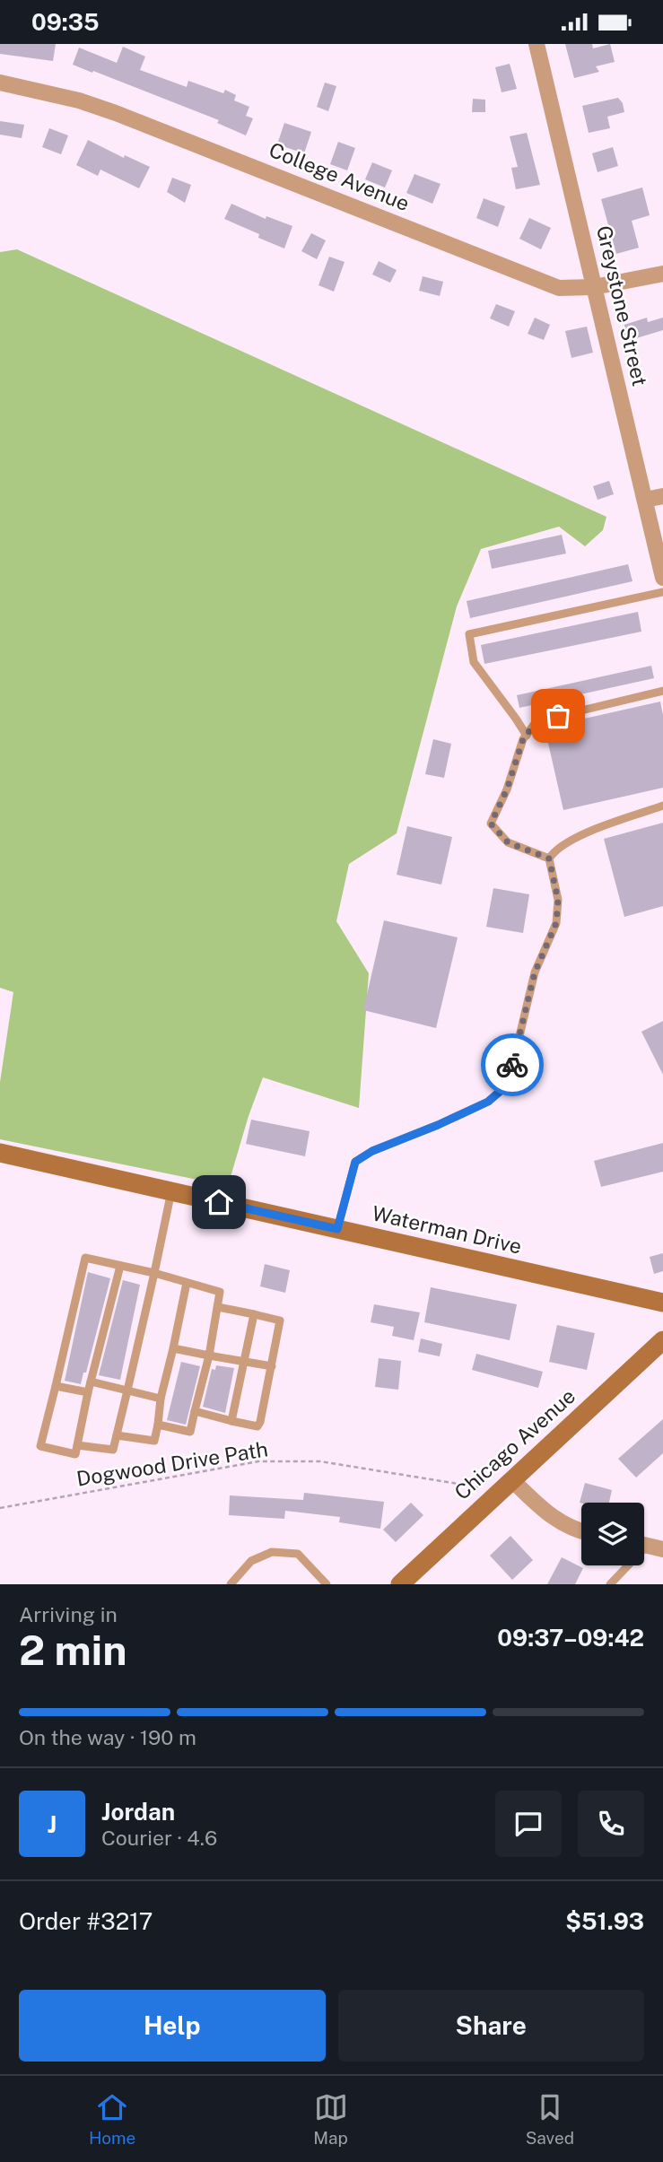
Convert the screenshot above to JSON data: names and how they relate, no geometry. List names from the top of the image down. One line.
{"streets":{"street":["College Avenue","Greystone Street","Waterman Drive","Chicago Avenue"],"path":["Dogwood Drive Path"]},"crossings":[["College Avenue","Greystone Street"],["Chicago Avenue","Dogwood Drive Path"]],"page":{"status":"09:35","heading":["2 min","Arriving in","09:37–09:42"],"panel":["Jordan","Courier · 4.6","Order #3217","$51.93"],"bar":"On the way · 190 m","round":"J","buttons":["Help","Share"],"tabs":["Home","Map","Saved"]}}
